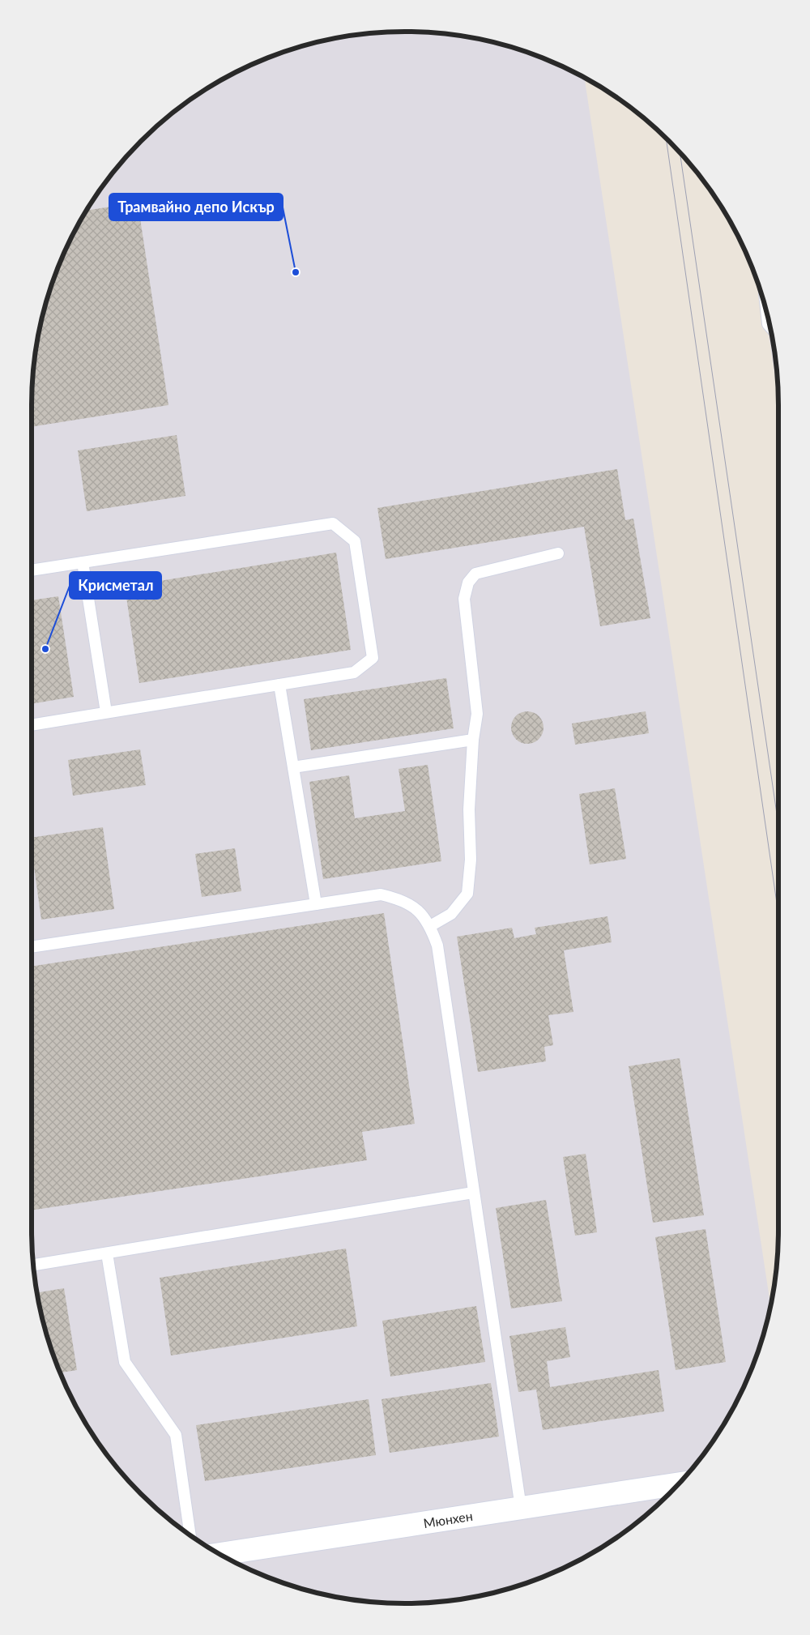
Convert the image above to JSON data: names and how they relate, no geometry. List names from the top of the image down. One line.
{"streets":{"street":["Мюнхен"]},"places":["Трамвайно депо Искър","Крисметал"]}
